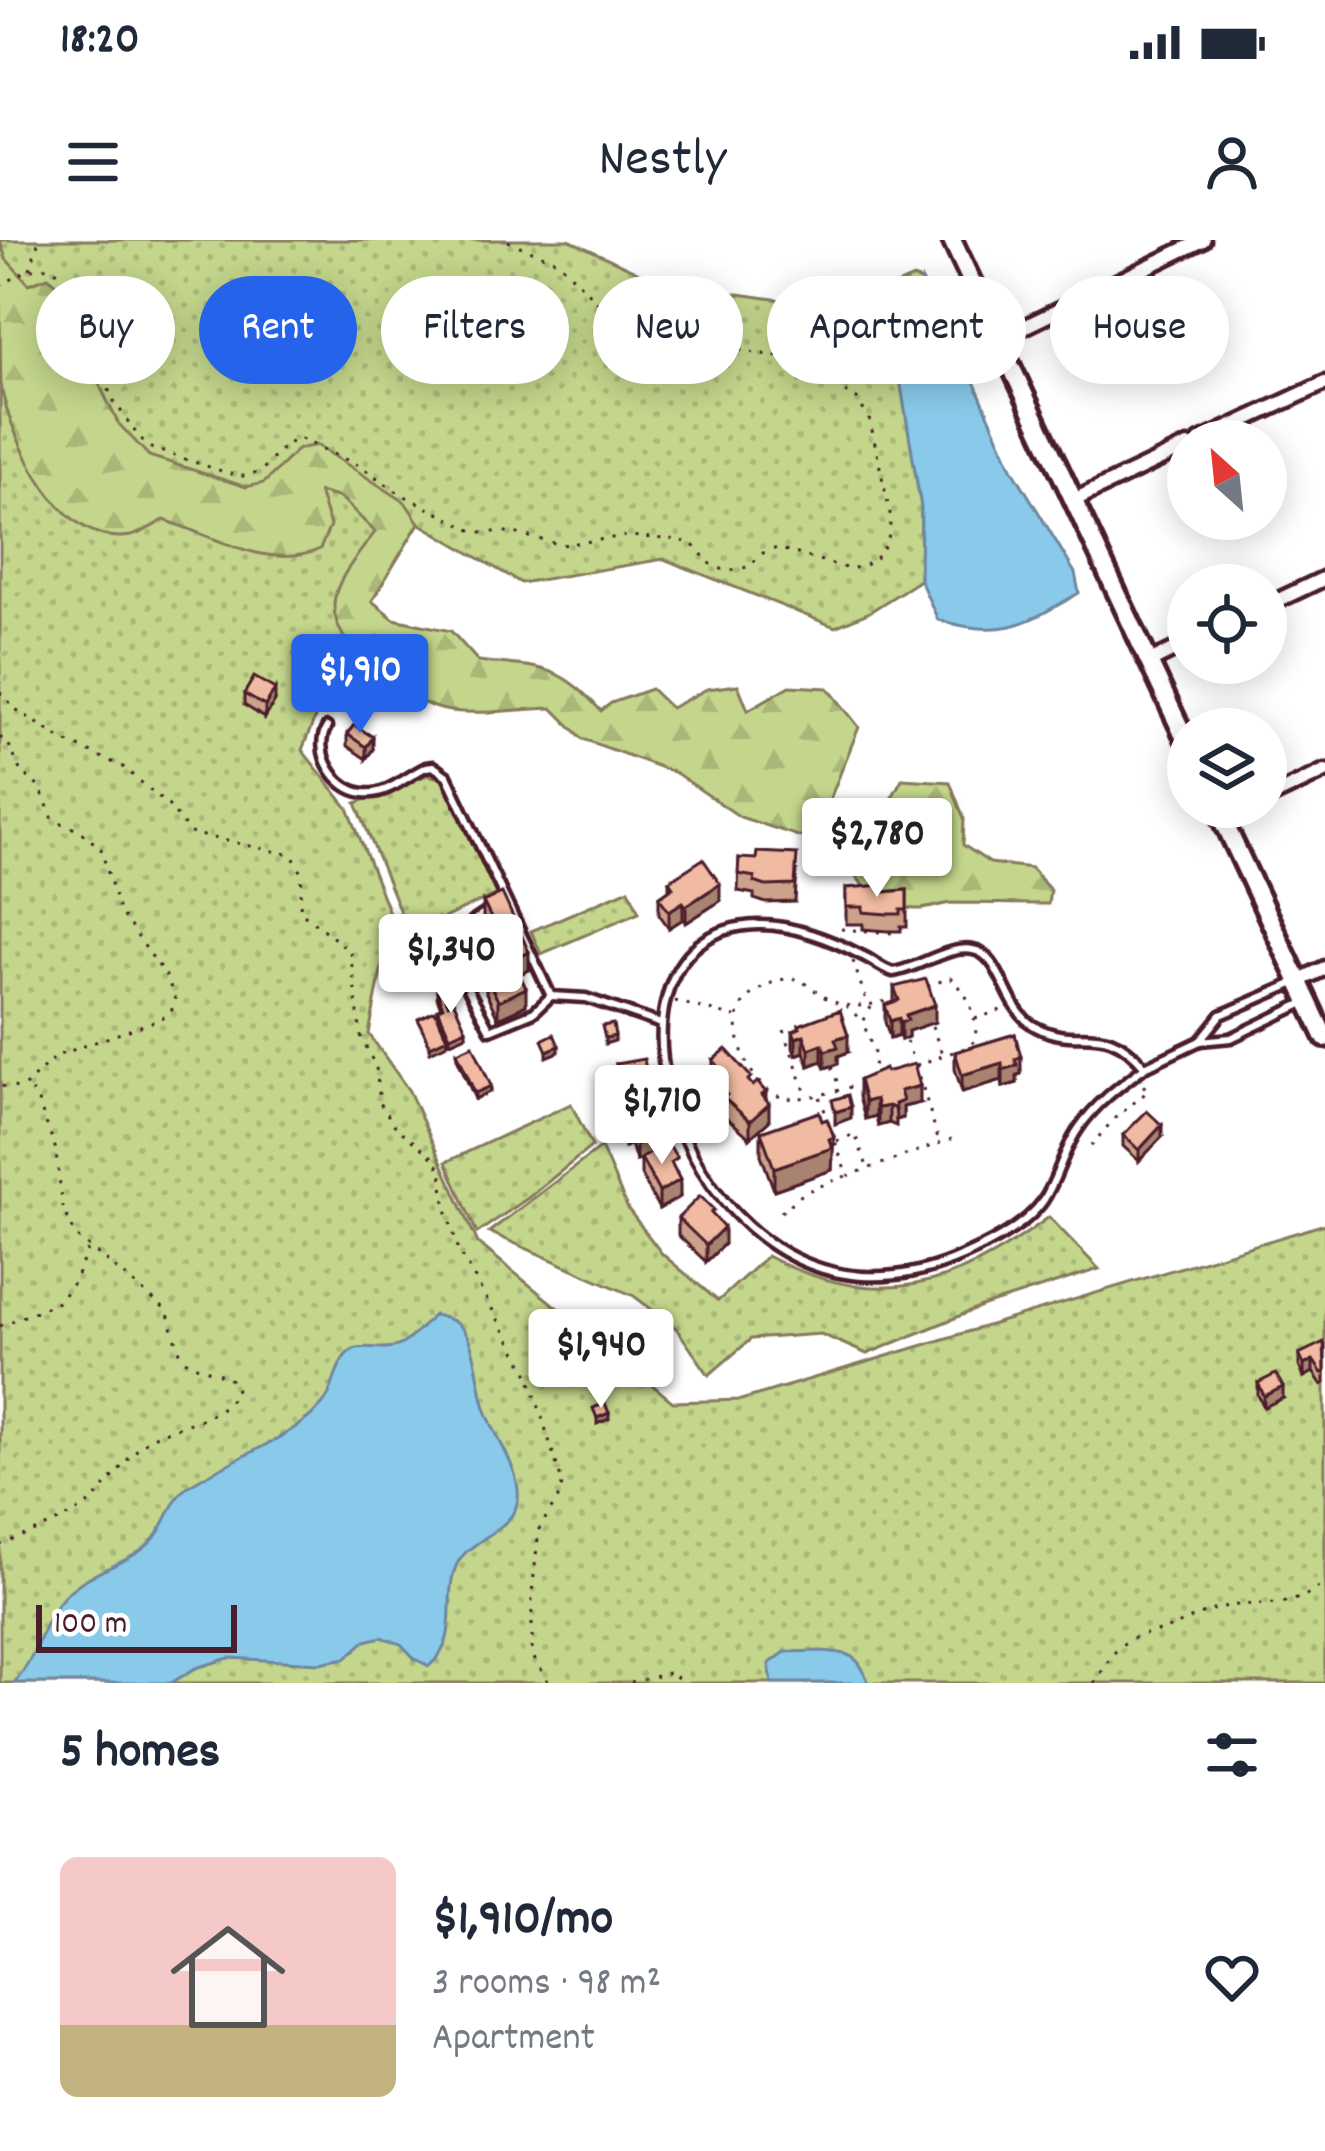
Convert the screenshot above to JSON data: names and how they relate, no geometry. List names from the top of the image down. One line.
{"scale_bar":"100 m","north":"top left","page":{"status":"18:20","header":"Nestly","chip":["Buy","Rent","Filters","New","Apartment","House"],"price":["$1,910","$2,780","$1,340","$1,710","$1,940"],"scale":"100 m","heading":"5 homes","list":[{"name":"$1,910/mo","note":"3 rooms · 98 m² · Apartment"}]}}
